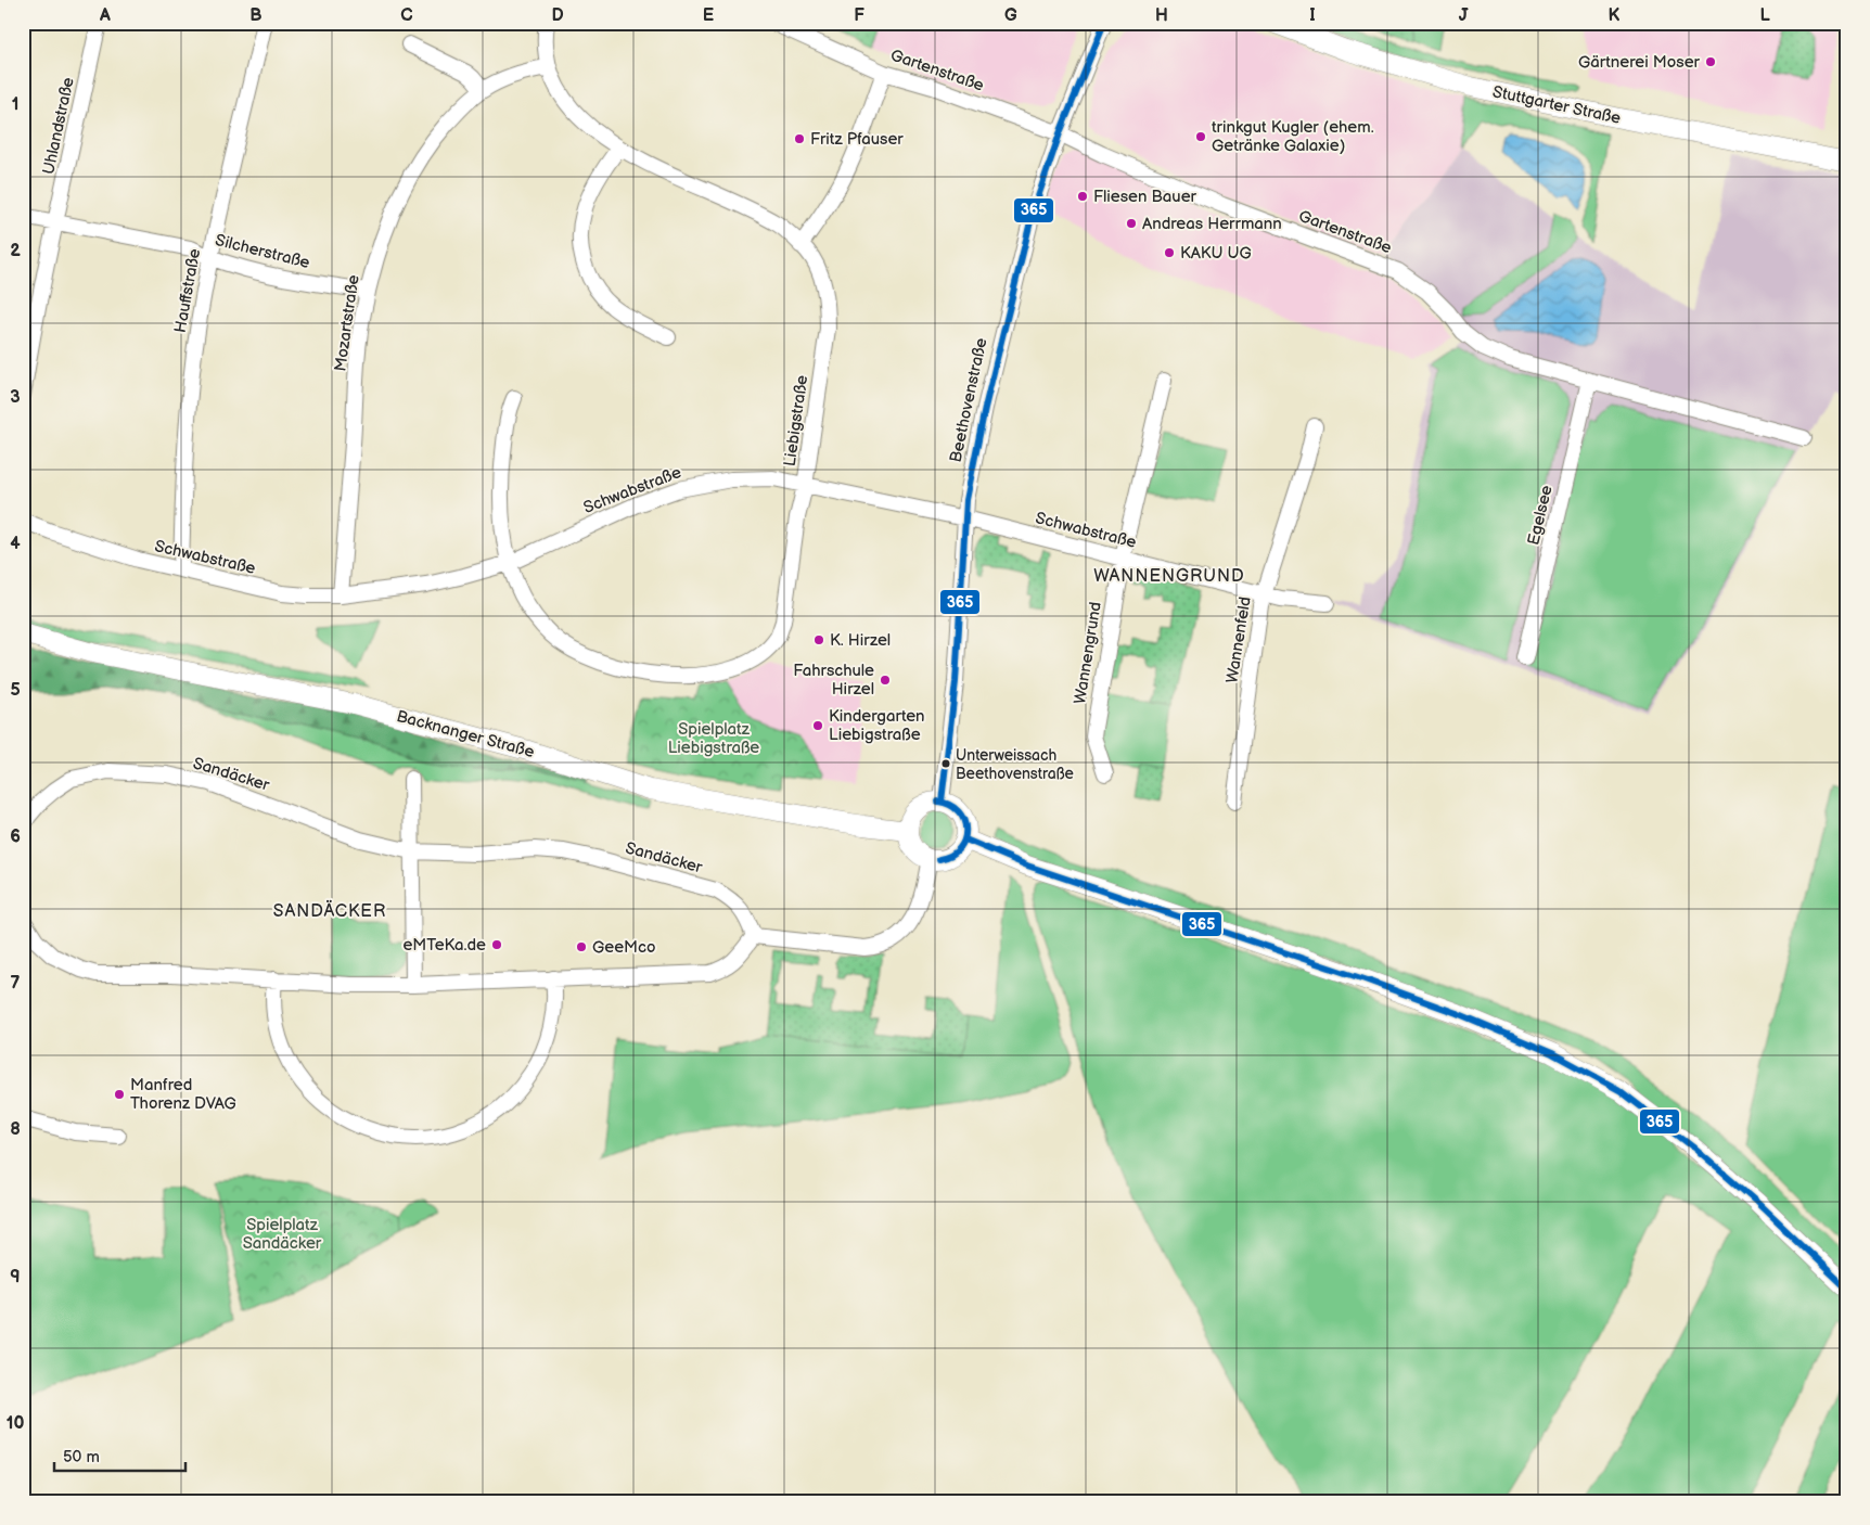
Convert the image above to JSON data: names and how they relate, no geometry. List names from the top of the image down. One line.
{"streets":{"street":["Gartenstraße","Stuttgarter Straße","Uhlandstraße","Silcherstraße","Hauffstraße","Mozartstraße","Beethovenstraße","Liebigstraße","Schwabstraße","Egelsee","Wannenfeld","Wannengrund","Backnanger Straße","Sandäcker"]},"crossings":[["Gartenstraße","Beethovenstraße"],["Gartenstraße","Egelsee"],["Uhlandstraße","Silcherstraße"],["Silcherstraße","Hauffstraße"],["Silcherstraße","Mozartstraße"],["Hauffstraße","Schwabstraße"],["Mozartstraße","Liebigstraße"],["Mozartstraße","Schwabstraße"],["Beethovenstraße","Schwabstraße"],["Beethovenstraße","Backnanger Straße"],["Liebigstraße","Schwabstraße"],["Schwabstraße","Wannenfeld"],["Schwabstraße","Wannengrund"]],"districts":["WANNENGRUND","SANDÄCKER"],"parks":["Spielplatz Liebigstraße","Spielplatz Sandäcker"],"places":["Gärtnerei Moser","trinkgut Kugler (ehem. Getränke Galaxie)","Fritz Pfauser","Fliesen Bauer","Andreas Herrmann","KAKU UG","K. Hirzel","Fahrschule Hirzel","Kindergarten Liebigstraße","Unterweissach Beethovenstraße","eMTeKa.de","GeeMco","Manfred Thorenz DVAG"],"lines":["transit line 365"],"scale_bar":"50 m","grid":{"columns":["A","B","C","D","E","F","G","H","I","J","K","L"],"rows":["1","2","3","4","5","6","7","8","9","10"]}}
